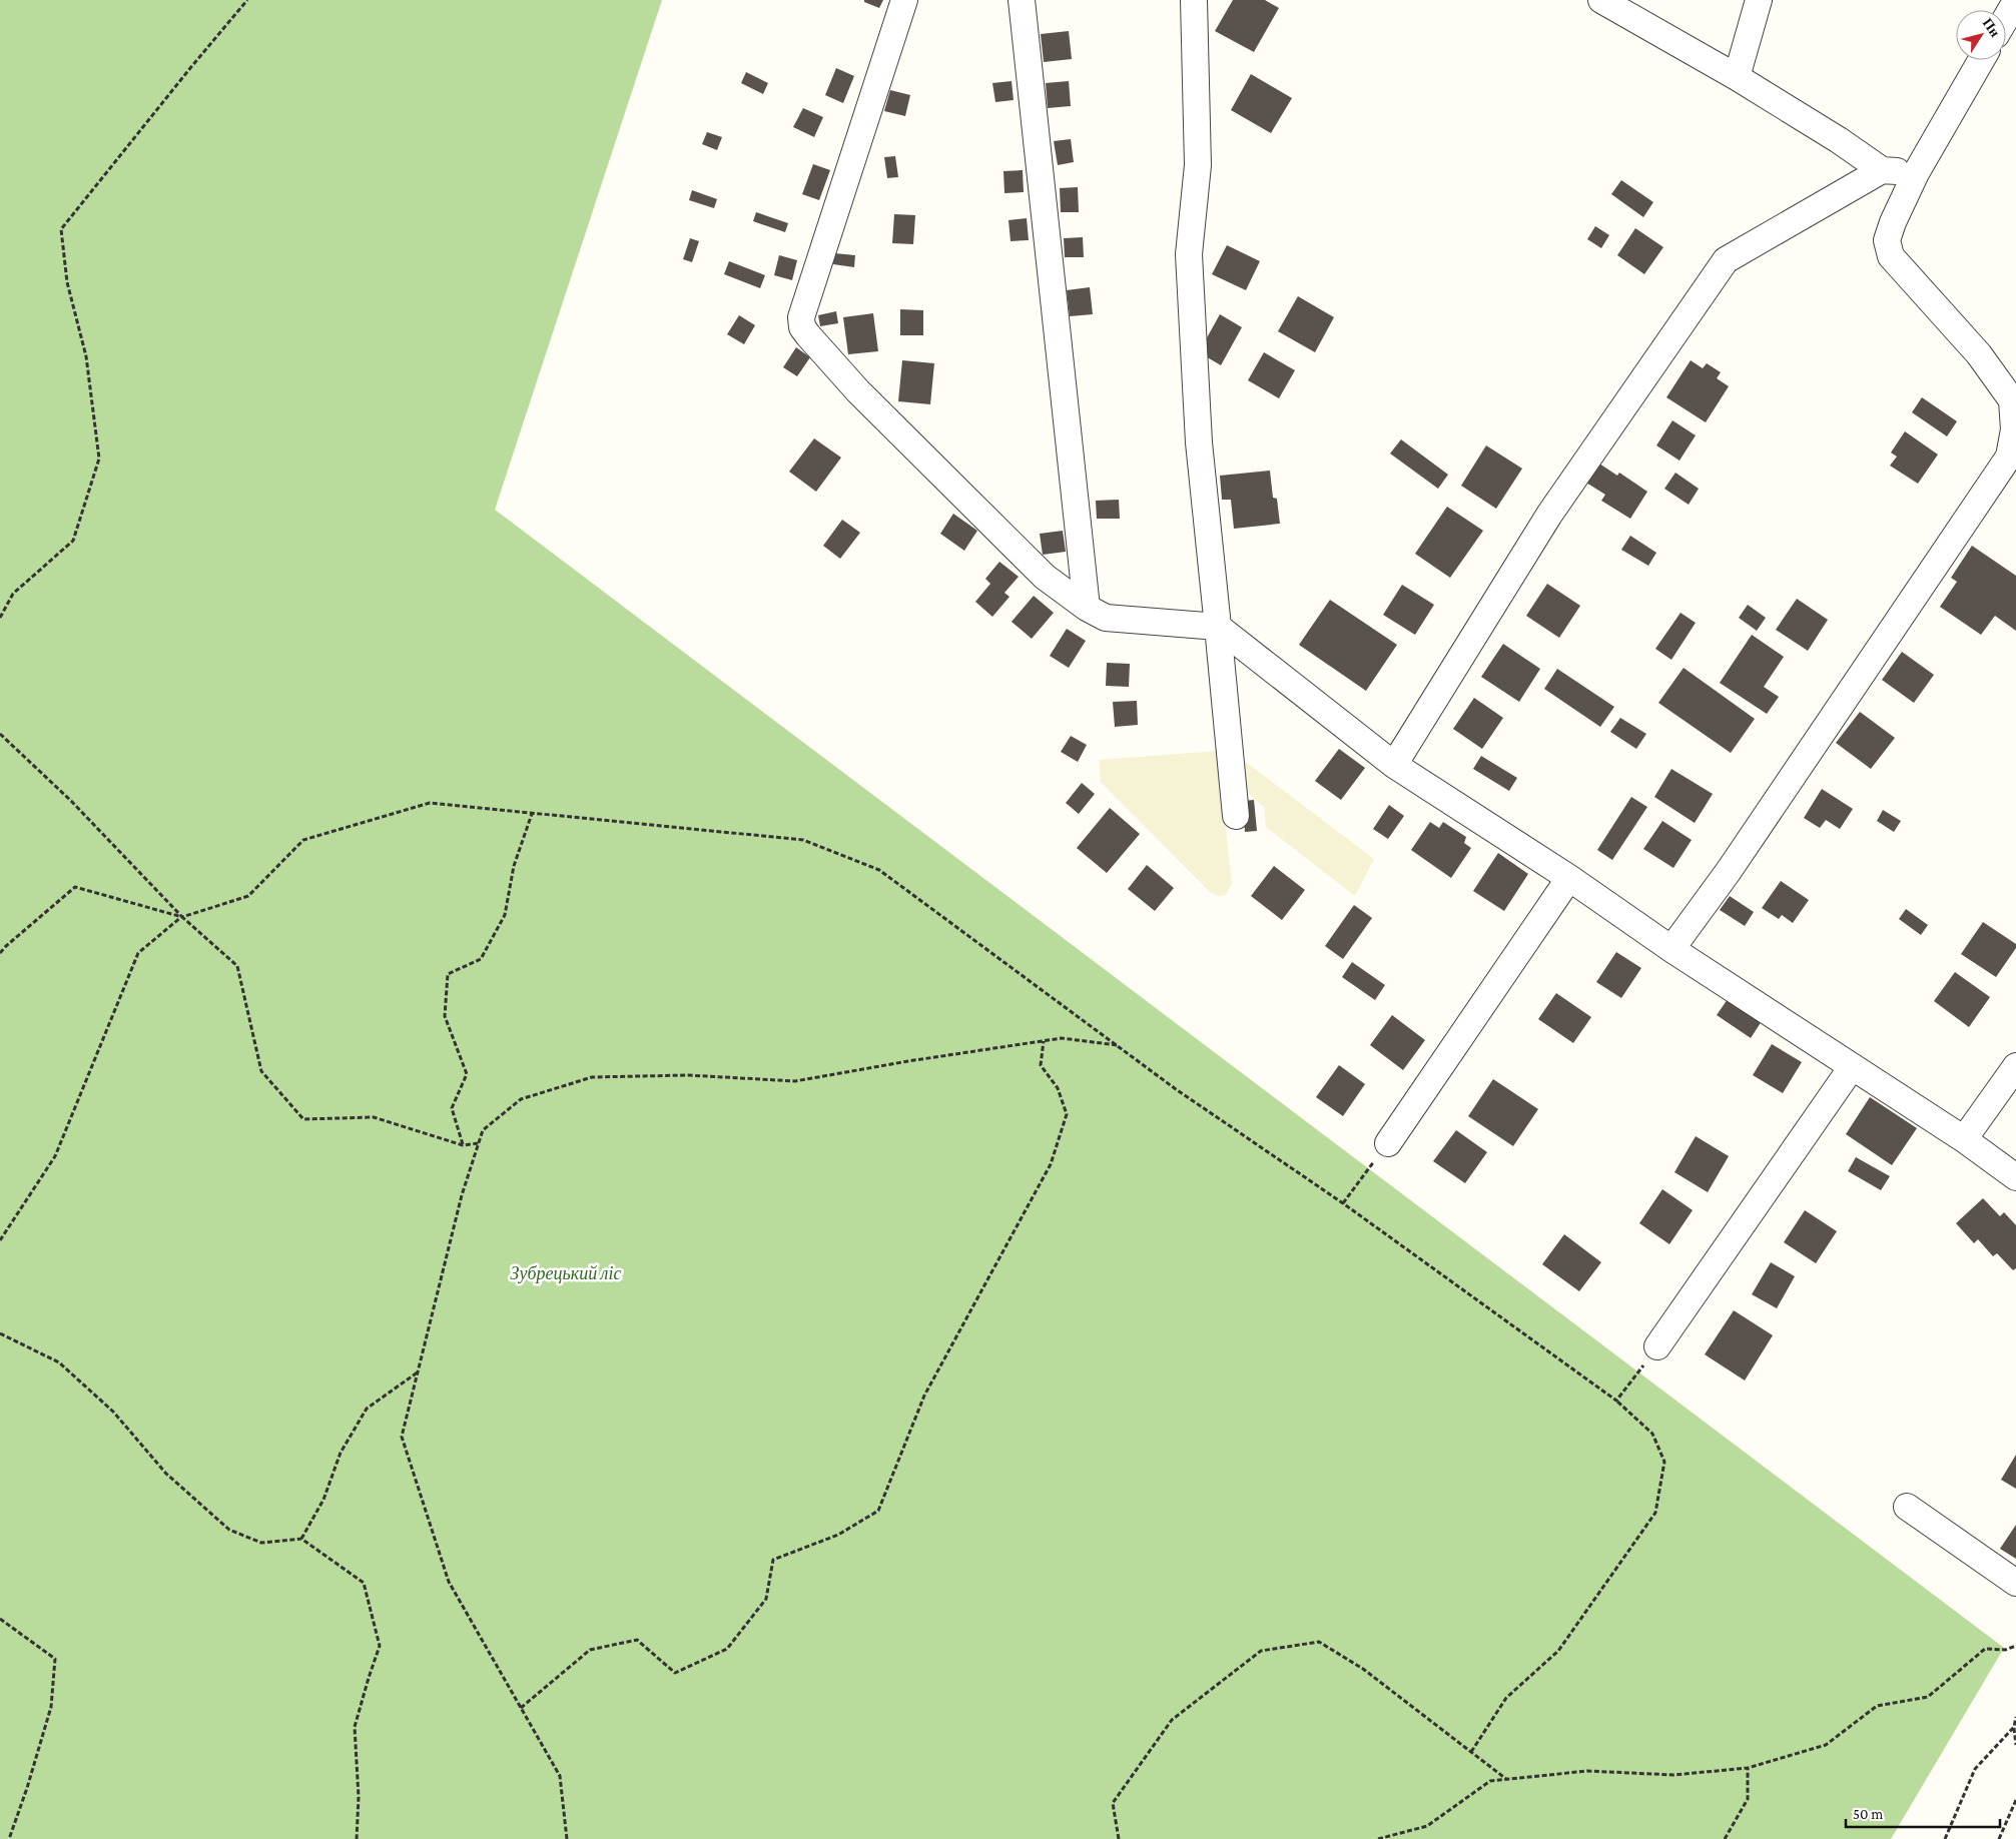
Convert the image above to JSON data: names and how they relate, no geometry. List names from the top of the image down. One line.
{"parks":["Зубрецький ліс"],"scale_bar":"50 m","north":"top right"}
